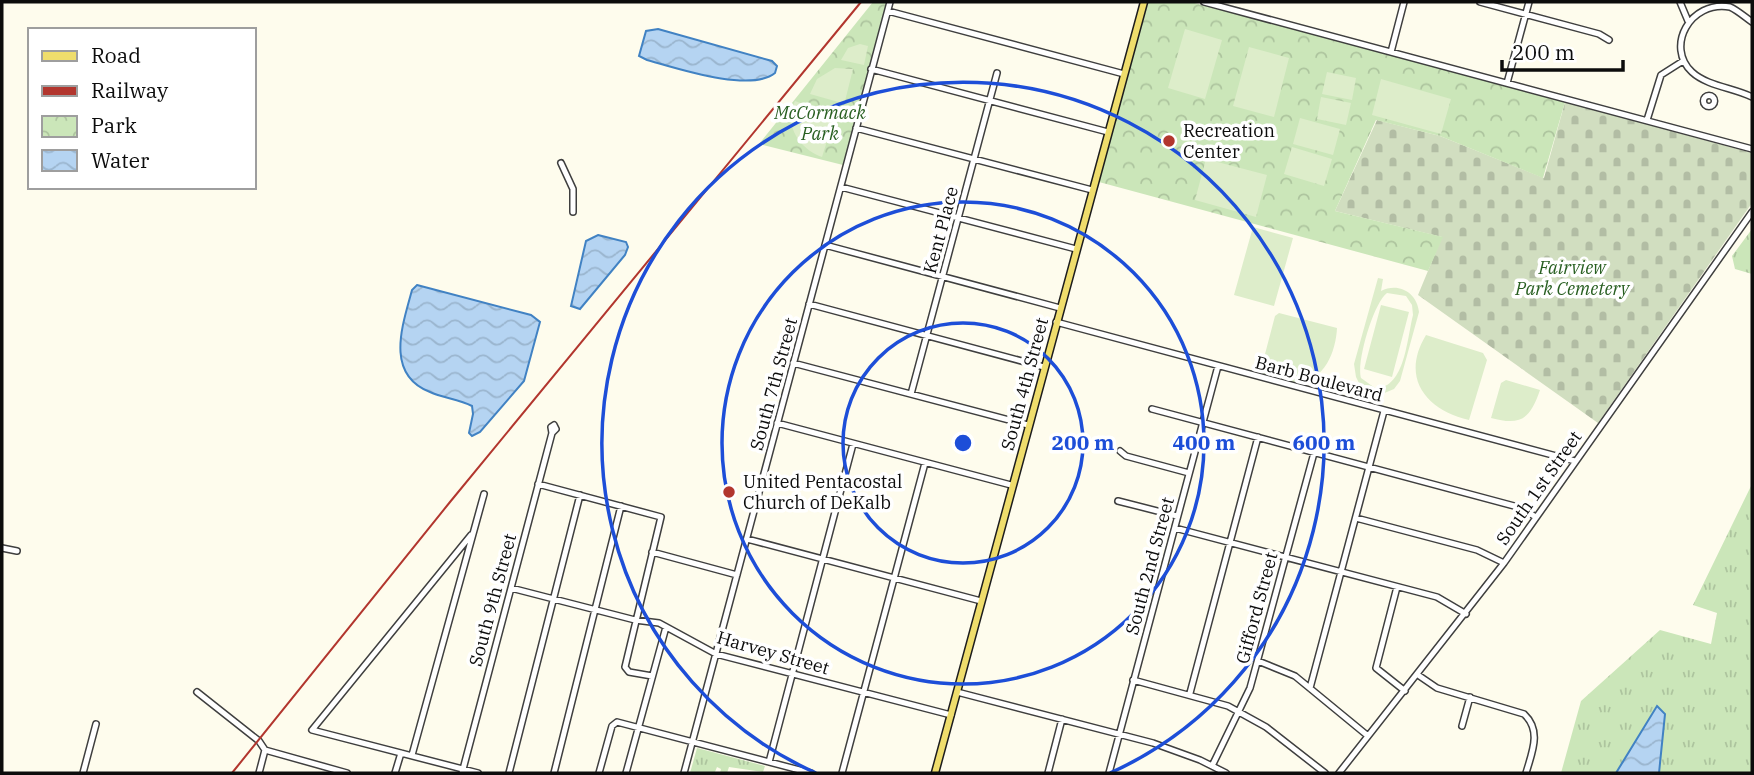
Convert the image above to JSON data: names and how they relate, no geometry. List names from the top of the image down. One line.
{"streets":{"main road":["South 4th Street"],"street":["Kent Place","Barb Boulevard","South 7th Street","South 1st Street","South 2nd Street","South 9th Street","Gifford Street","Harvey Street"]},"crossings":[["Barb Boulevard","South 4th Street"],["Barb Boulevard","South 1st Street"],["Barb Boulevard","South 2nd Street"],["South 7th Street","Harvey Street"],["South 4th Street","Harvey Street"],["South 9th Street","Harvey Street"]],"parks":["McCormack Park","Fairview Park Cemetery"],"places":["Recreation Center","United Pentacostal Church of DeKalb"],"legend":["Road","Railway","Park","Water"],"scale_bar":"200 m","rings":["200 m","400 m","600 m"]}
